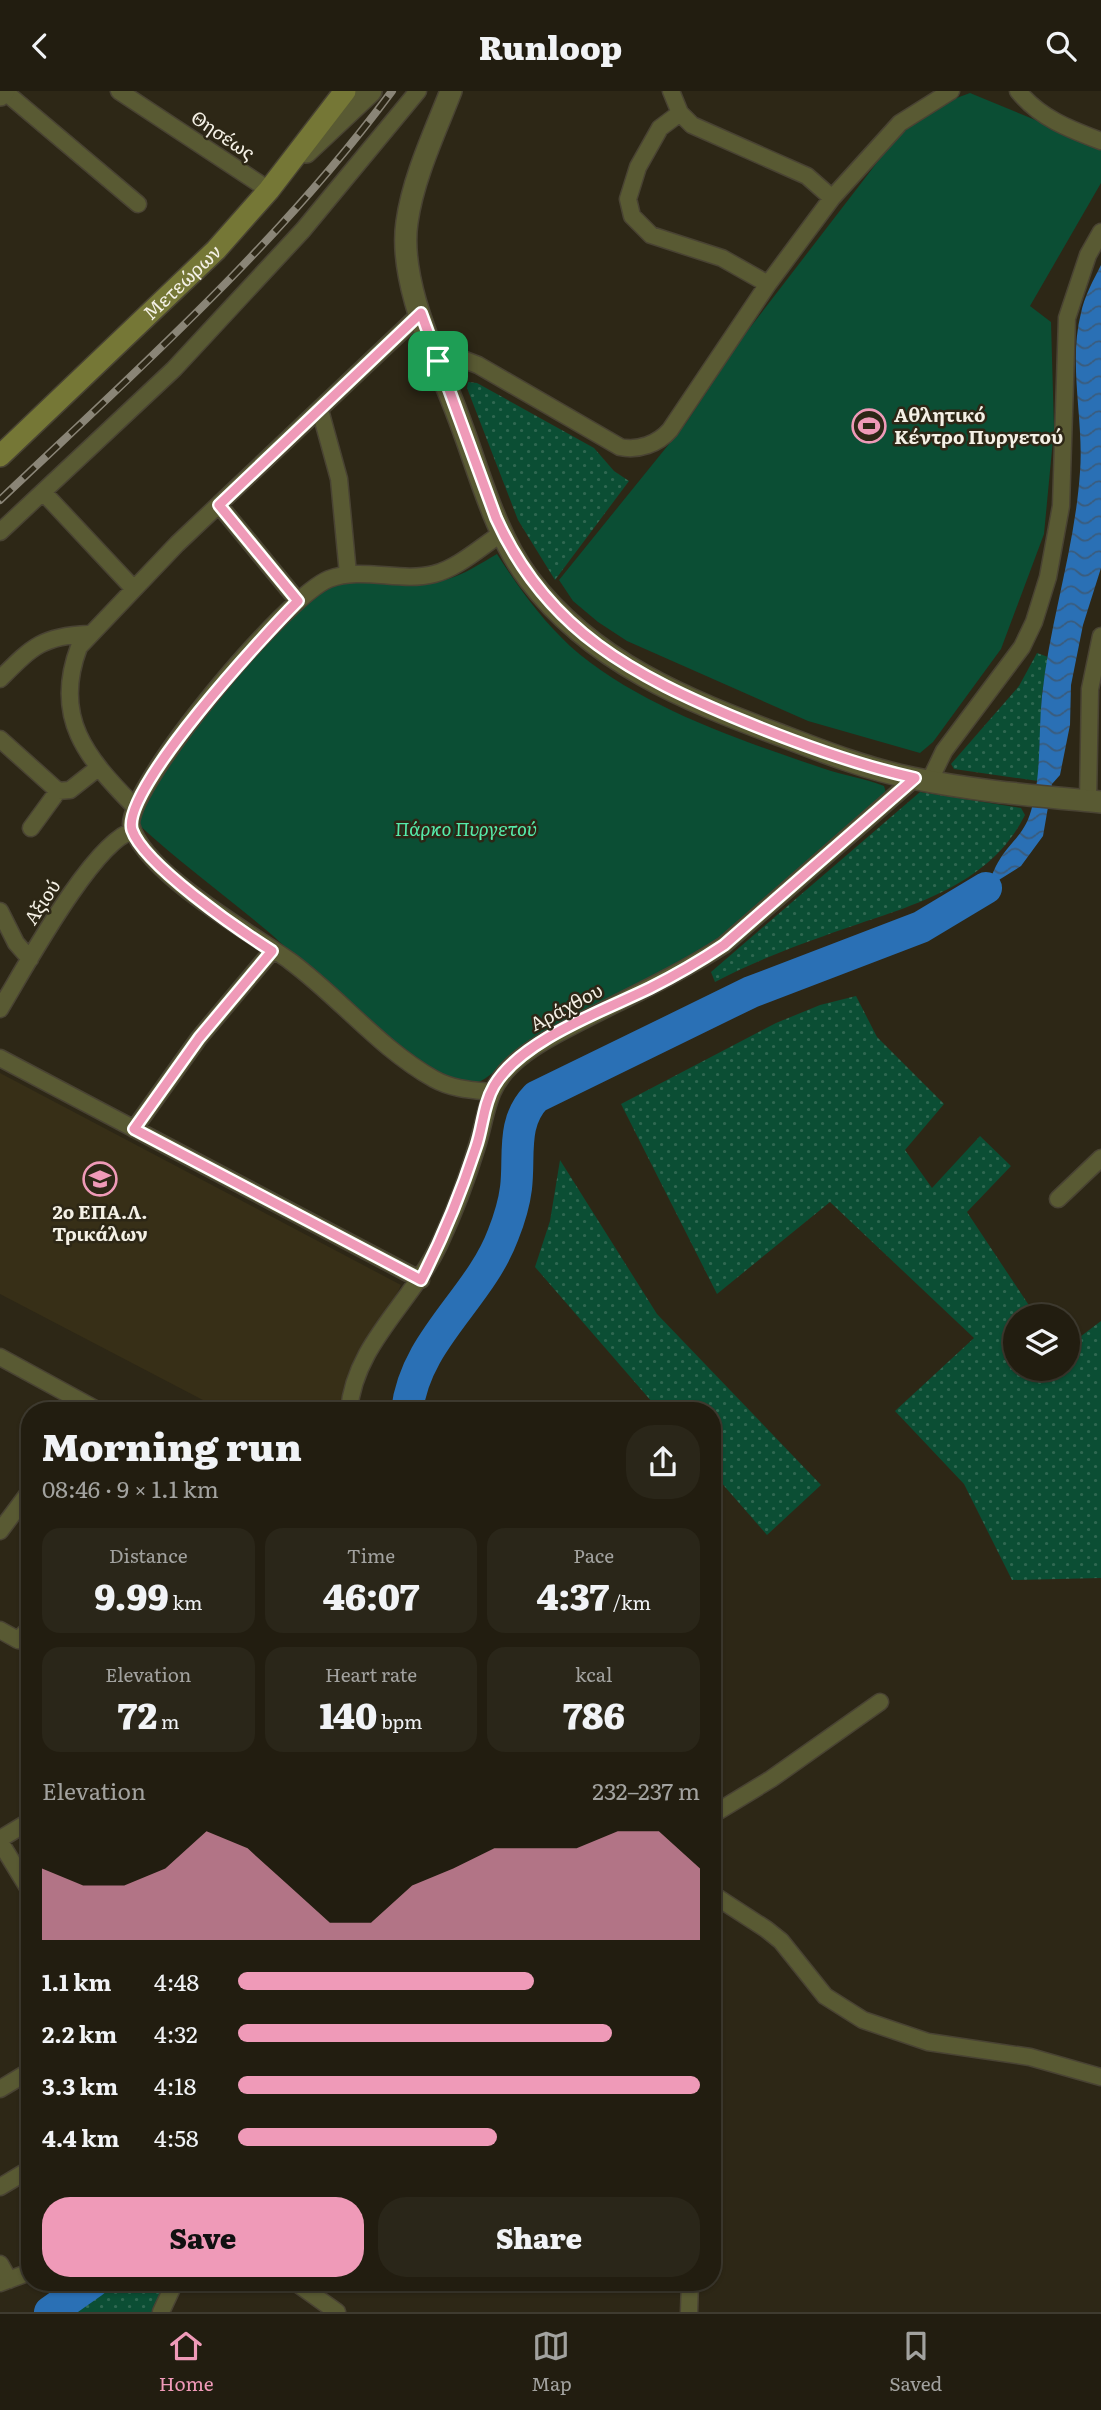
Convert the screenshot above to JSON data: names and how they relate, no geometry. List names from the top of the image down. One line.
{"streets":{"main road":["Μετεώρων"],"street":["Θησέως","Αξιού","Αράχθου"]},"crossings":[["Θησέως","Μετεώρων"]],"parks":["Πάρκο Πυργετού"],"places":{"sports":["Αθλητικό Κέντρο Πυργετού"],"school or university":["2ο ΕΠΑ.Λ. Τρικάλων"]},"page":{"header":"Runloop","heading":["Morning run","08:46 · 9 × 1.1 km"],"stats":[["Distance","9.99 km"],["Time","46:07"],["Pace","4:37 /km"],["Elevation","72 m"],["Heart rate","140 bpm"],["kcal","786"]],"chart":["Elevation","232–237 m"],"list":[{"name":"1.1 km","note":"4:48"},{"name":"2.2 km","note":"4:32"},{"name":"3.3 km","note":"4:18"},{"name":"4.4 km","note":"4:58"}],"buttons":["Save","Share"],"tabs":["Home","Map","Saved"]}}
